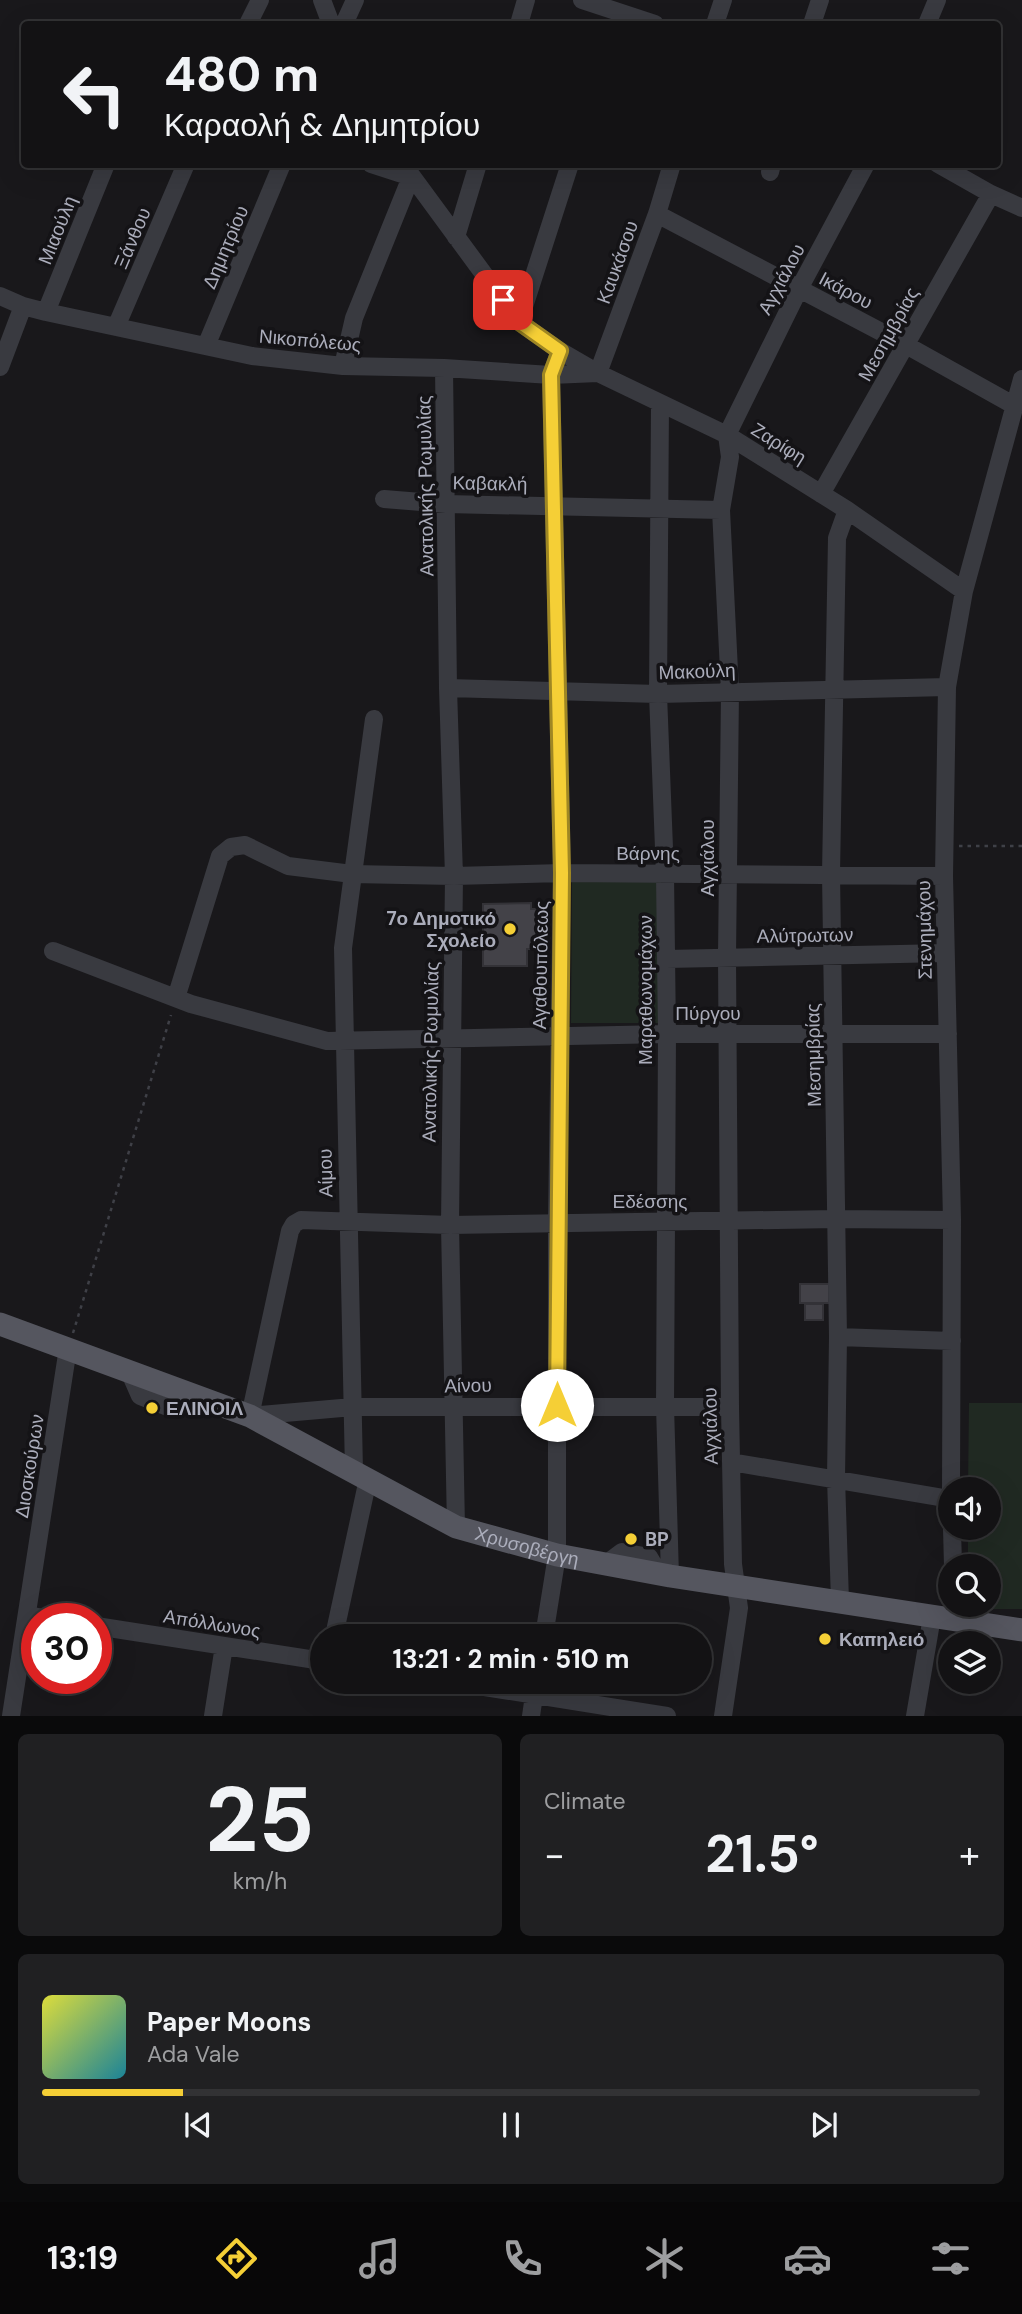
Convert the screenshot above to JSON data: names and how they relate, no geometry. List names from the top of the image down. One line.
{"streets":{"main road":["Χρυσοβέργη"],"street":["Μιαούλη","Ξάνθου","Δημητρίου","Καυκάσου","Αγχιάλου","Ικάρου","Μεσημβρίας","Νικοπόλεως","Ζαρίφη","Καβακλή","Ανατολικής Ρωμυλίας","Μακούλη","Βάρνης","Στενημάχου","Αλύτρωτων","Αγαθουπόλεως","Μαραθωνομάχων","Πύργου","Αίμου","Εδέσσης","Αίνου","Διοσκούρων","Απόλλωνος"]},"crossings":[["Μιαούλη","Νικοπόλεως"],["Ξάνθου","Νικοπόλεως"],["Δημητρίου","Νικοπόλεως"],["Καυκάσου","Ικάρου"],["Καυκάσου","Νικοπόλεως"],["Καυκάσου","Ζαρίφη"],["Αγχιάλου","Ικάρου"],["Αγχιάλου","Ζαρίφη"],["Αγχιάλου","Καβακλή"],["Αγχιάλου","Μακούλη"],["Αγχιάλου","Βάρνης"],["Αγχιάλου","Αλύτρωτων"],["Αγχιάλου","Πύργου"],["Αγχιάλου","Εδέσσης"],["Αγχιάλου","Αίνου"],["Αγχιάλου","Χρυσοβέργη"],["Ικάρου","Μεσημβρίας"],["Ικάρου","Στενημάχου"],["Μεσημβρίας","Ζαρίφη"],["Μεσημβρίας","Μακούλη"],["Μεσημβρίας","Βάρνης"],["Μεσημβρίας","Αλύτρωτων"],["Μεσημβρίας","Πύργου"],["Μεσημβρίας","Εδέσσης"],["Μεσημβρίας","Χρυσοβέργη"],["Νικοπόλεως","Ζαρίφη"],["Νικοπόλεως","Ανατολικής Ρωμυλίας"],["Νικοπόλεως","Αγαθουπόλεως"],["Ζαρίφη","Στενημάχου"],["Ζαρίφη","Μαραθωνομάχων"],["Καβακλή","Ανατολικής Ρωμυλίας"],["Καβακλή","Αγαθουπόλεως"],["Καβακλή","Μαραθωνομάχων"],["Ανατολικής Ρωμυλίας","Μακούλη"],["Ανατολικής Ρωμυλίας","Βάρνης"],["Ανατολικής Ρωμυλίας","Πύργου"],["Ανατολικής Ρωμυλίας","Εδέσσης"],["Ανατολικής Ρωμυλίας","Αίνου"],["Ανατολικής Ρωμυλίας","Χρυσοβέργη"],["Μακούλη","Στενημάχου"],["Μακούλη","Αγαθουπόλεως"],["Μακούλη","Μαραθωνομάχων"],["Βάρνης","Στενημάχου"],["Βάρνης","Αγαθουπόλεως"],["Βάρνης","Μαραθωνομάχων"],["Βάρνης","Πύργου"],["Βάρνης","Αίμου"],["Στενημάχου","Αλύτρωτων"],["Στενημάχου","Πύργου"],["Στενημάχου","Εδέσσης"],["Αλύτρωτων","Μαραθωνομάχων"],["Αγαθουπόλεως","Πύργου"],["Αγαθουπόλεως","Εδέσσης"],["Αγαθουπόλεως","Αίνου"],["Αγαθουπόλεως","Χρυσοβέργη"],["Μαραθωνομάχων","Πύργου"],["Μαραθωνομάχων","Εδέσσης"],["Μαραθωνομάχων","Αίνου"],["Μαραθωνομάχων","Χρυσοβέργη"],["Πύργου","Αίμου"],["Αίμου","Εδέσσης"],["Αίμου","Αίνου"],["Αίμου","Χρυσοβέργη"],["Εδέσσης","Αίνου"],["Εδέσσης","Χρυσοβέργη"],["Αίνου","Χρυσοβέργη"],["Διοσκούρων","Χρυσοβέργη"]],"places":["7ο Δημοτικό Σχολείο","ΕΛΙΝΟΙΛ","BP","Καπηλειό"],"page":{"turn":["480 m","Καραολή & Δημητρίου"],"limit":"30","trip":"13:21 · 2 min · 510 m","tile":[["25","km/h"],"Climate"],"heat":["−","21.5°","+"],"song":["Paper Moons","Ada Vale"],"tabs":"13:19"}}
